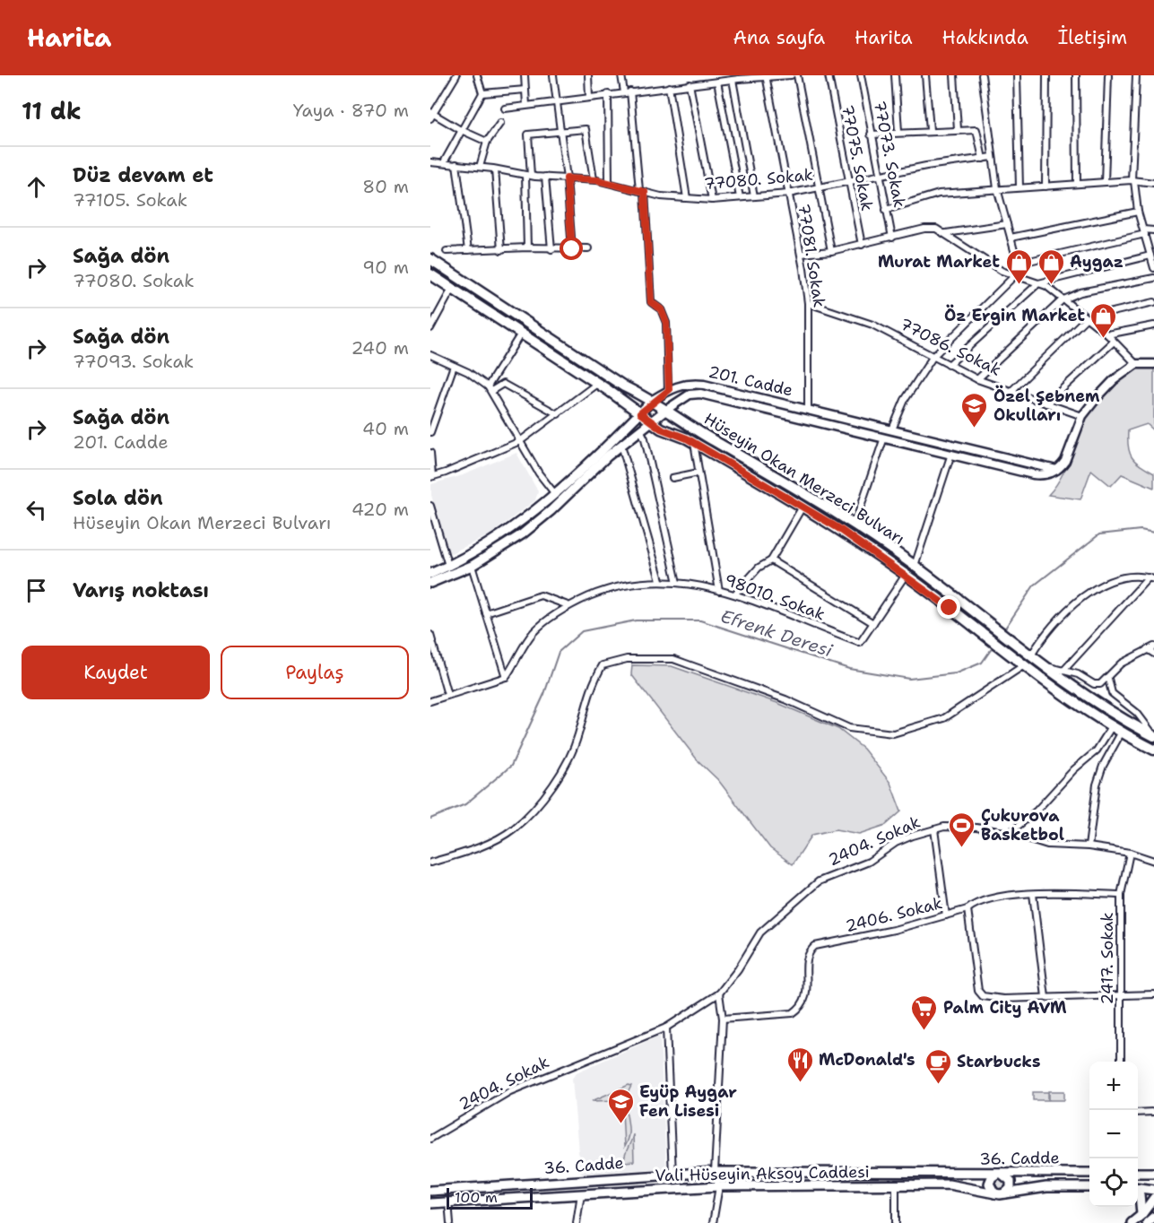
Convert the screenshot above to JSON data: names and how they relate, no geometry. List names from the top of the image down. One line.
{"streets":{"main road":["201. Cadde","Hüseyin Okan Merzeci Bulvarı","36. Cadde","Vali Hüseyin Aksoy Caddesi"],"street":["77073. Sokak","77075. Sokak","77080. Sokak","77081. Sokak","77086. Sokak","98010. Sokak","2404. Sokak","2406. Sokak","2417. Sokak"]},"crossings":[["77073. Sokak","77080. Sokak"],["77075. Sokak","77080. Sokak"],["77080. Sokak","77081. Sokak"],["77081. Sokak","77086. Sokak"],["77081. Sokak","201. Cadde"],["201. Cadde","Hüseyin Okan Merzeci Bulvarı"],["2404. Sokak","2417. Sokak"],["2406. Sokak","2417. Sokak"],["36. Cadde","Vali Hüseyin Aksoy Caddesi"]],"water":["Efrenk Deresi"],"places":{"shop":["Murat Market","Aygaz","Öz Ergin Market"],"school or university":["Özel Şebnem Okulları","Eyüp Aygar Fen Lisesi"],"sports":["Çukurova Basketbol"],"supermarket":["Palm City AVM"],"restaurant":["McDonald's"],"cafe":["Starbucks"]},"scale_bar":"100 m","page":{"header":"Harita","nav":["Ana sayfa","Harita","Hakkında","İletişim"],"heading":["11 dk","Yaya · 870 m"],"list":[["Düz devam et","77105. Sokak","80 m"],["Sağa dön","77080. Sokak","90 m"],["Sağa dön","77093. Sokak","240 m"],["Sağa dön","201. Cadde","40 m"],["Sola dön","Hüseyin Okan Merzeci Bulvarı","420 m"],"Varış noktası"],"buttons":["Kaydet","Paylaş"],"map_buttons":["+","−"],"scale":"100 m"}}
